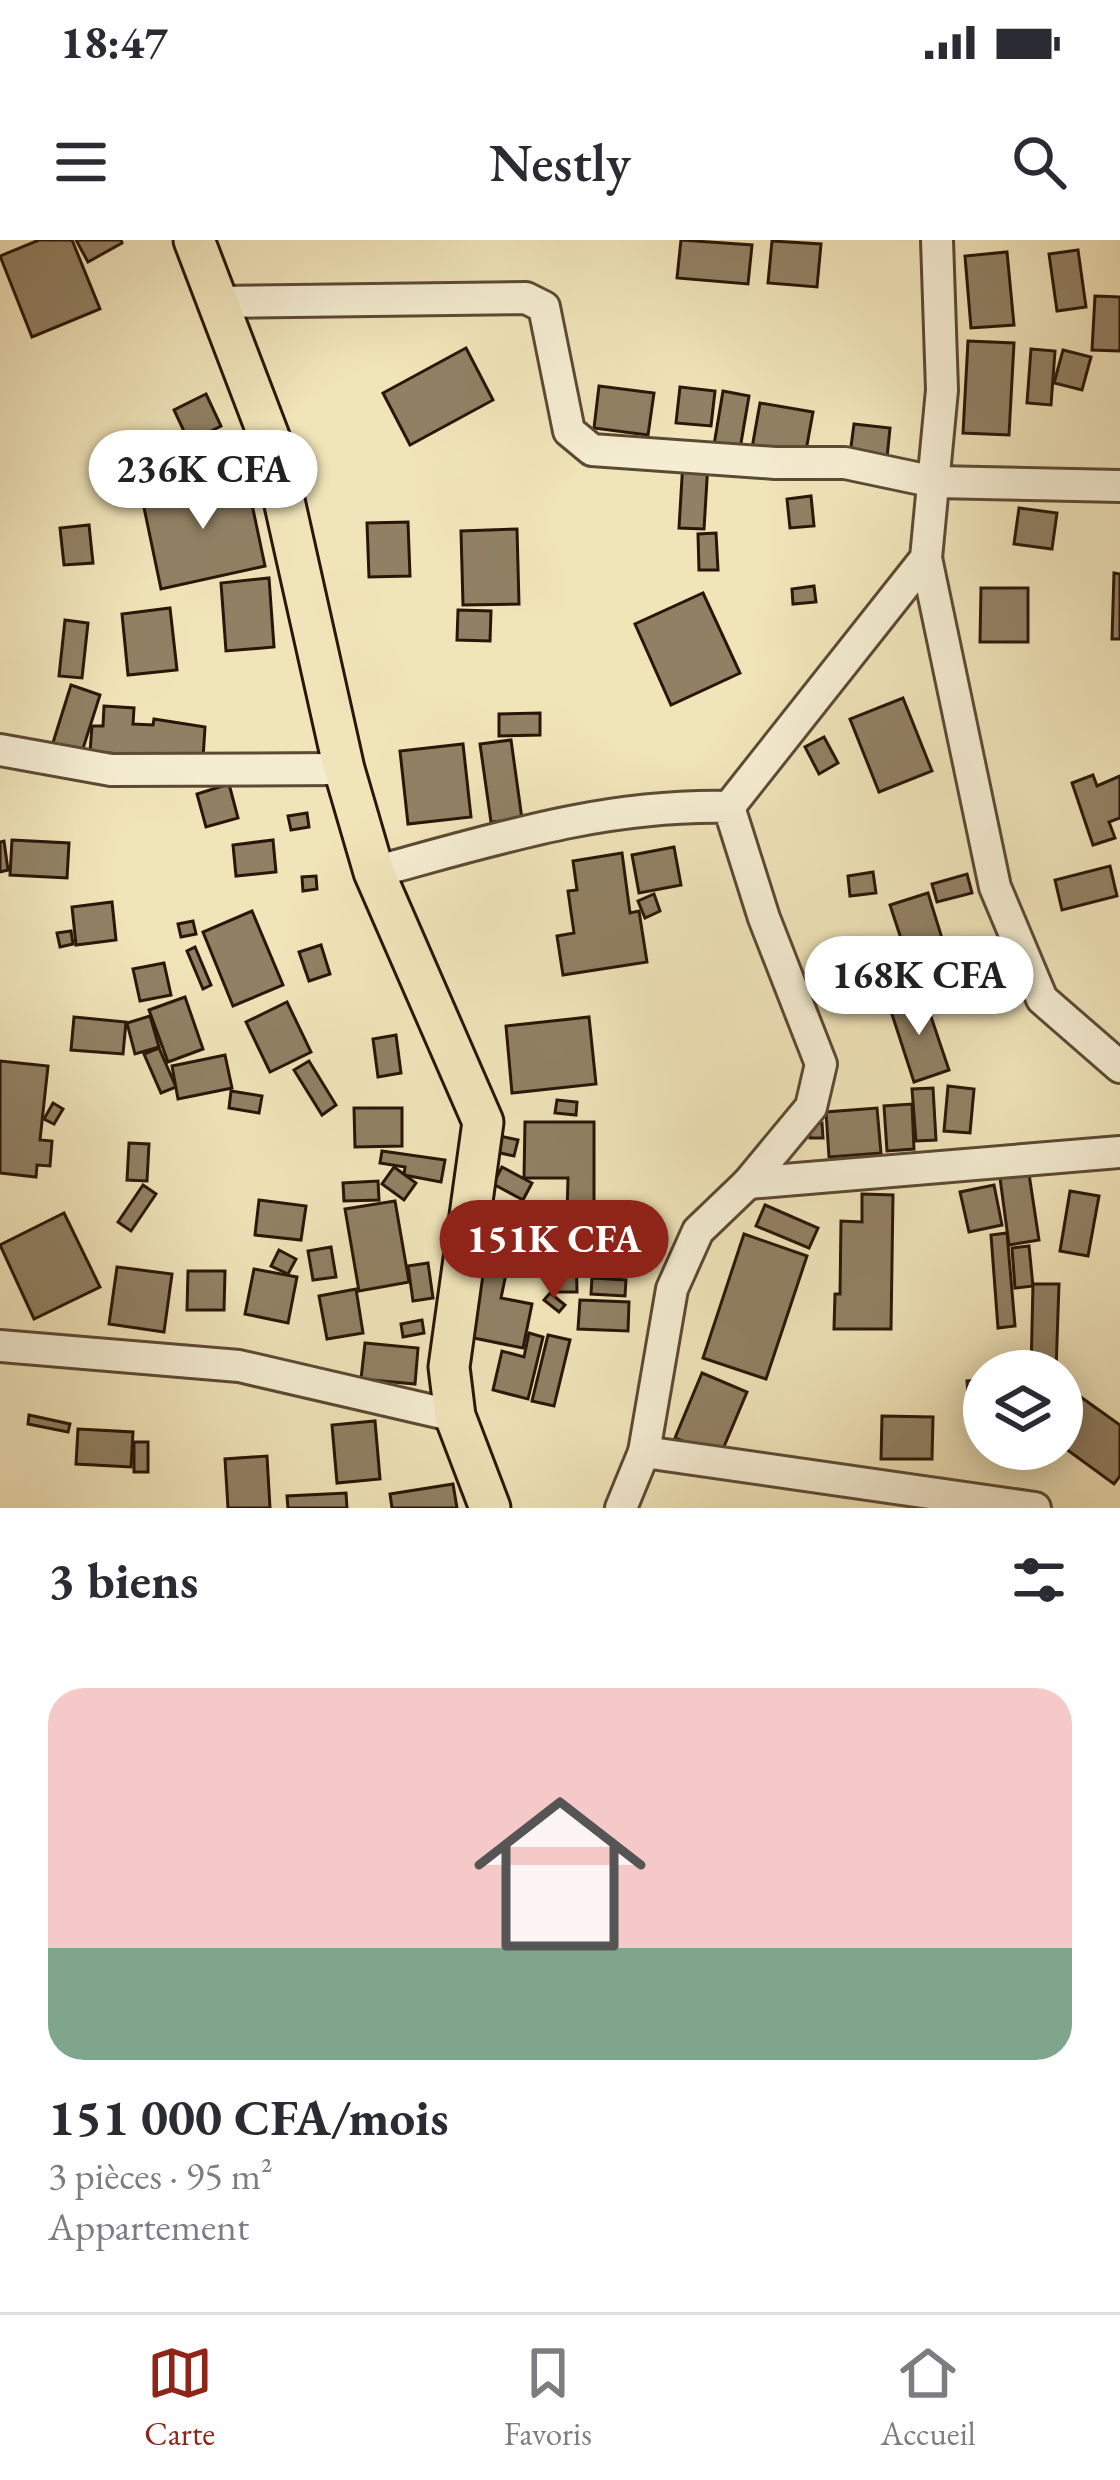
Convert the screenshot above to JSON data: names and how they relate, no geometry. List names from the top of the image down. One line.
{"page":{"status":"18:47","header":"Nestly","price":["236K CFA","168K CFA","151K CFA"],"heading":"3 biens","list":[{"name":"151 000 CFA/mois","note":"3 pièces · 95 m² · Appartement"}],"tabs":["Carte","Favoris","Accueil"]}}
